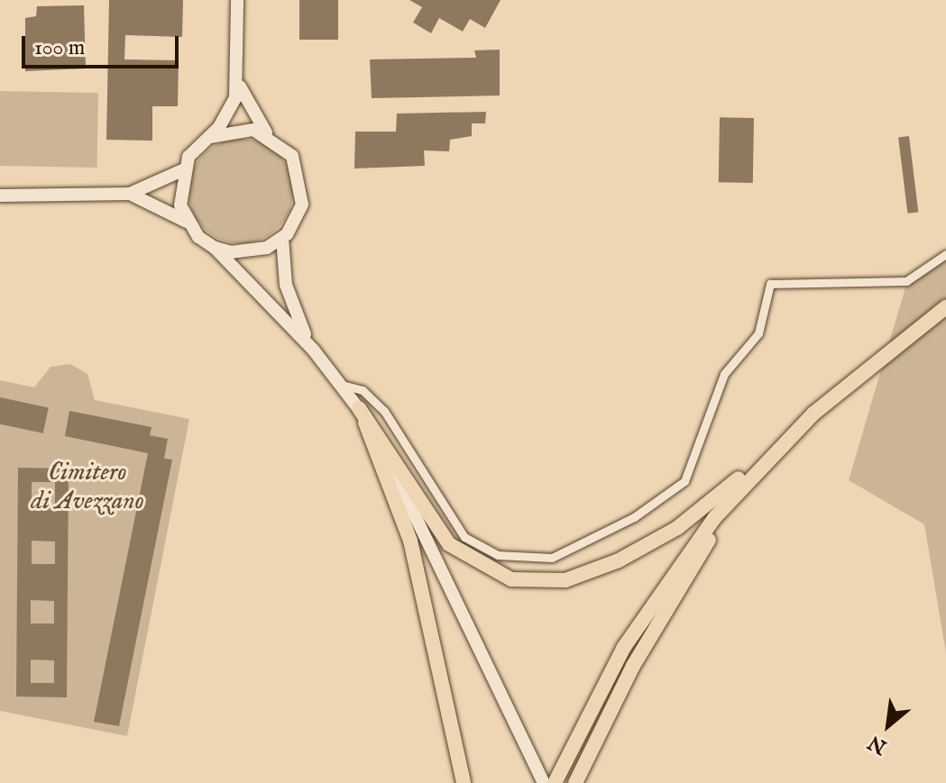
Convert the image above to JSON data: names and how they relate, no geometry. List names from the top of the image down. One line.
{"parks":["Cimitero di Avezzano"],"scale_bar":"100 m","north":"bottom left"}
